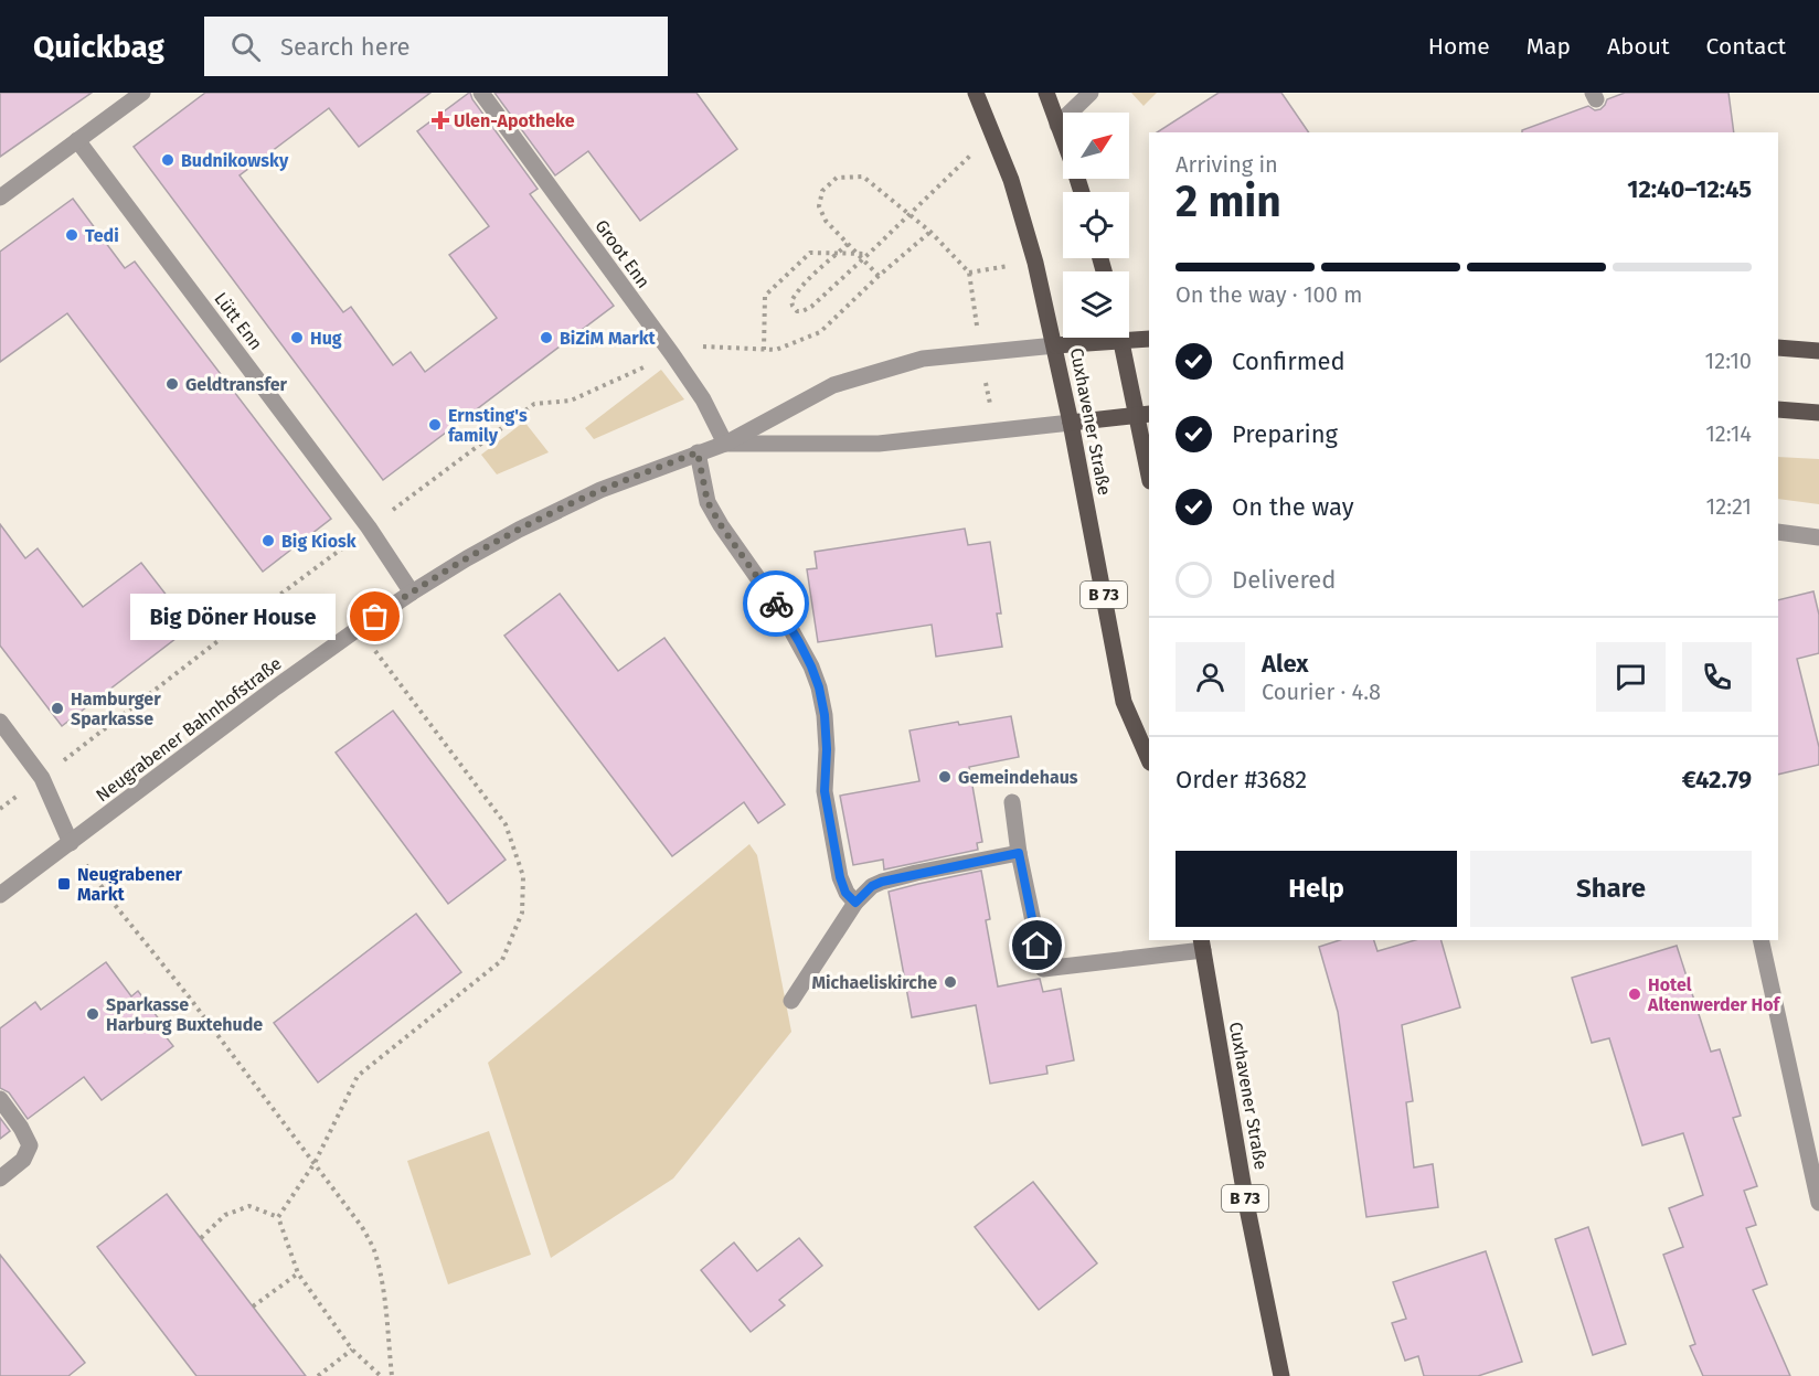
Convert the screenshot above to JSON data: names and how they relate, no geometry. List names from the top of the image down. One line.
{"streets":{"main road":["Cuxhavener Straße","B 73"],"street":["Groot Enn","Lütt Enn","Neugrabener Bahnhofstraße"]},"crossings":[["Groot Enn","Neugrabener Bahnhofstraße"],["Lütt Enn","Neugrabener Bahnhofstraße"],["Cuxhavener Straße","Neugrabener Bahnhofstraße"]],"places":{"health":["Ulen-Apotheke"],"other":["Budnikowsky","Tedi","Hug","BiZiM Markt","Geldtransfer","Ernsting's family","Big Kiosk","Big Döner House","Hamburger Sparkasse","Gemeindehaus","Michaeliskirche","Hotel Altenwerder Hof","Sparkasse Harburg Buxtehude"],"transit":["Neugrabener Markt"]},"north":"top right","page":{"header":"Quickbag","search":"Search here","nav":["Home","Map","About","Contact"],"heading":["2 min","Arriving in","12:40–12:45"],"panel":["Alex","Courier · 4.8","Order #3682","€42.79"],"bar":"On the way · 100 m","list":[["Confirmed","12:10"],["Preparing","12:14"],["On the way","12:21"],"Delivered"],"bubble":"Big Döner House","buttons":["Help","Share"]}}
